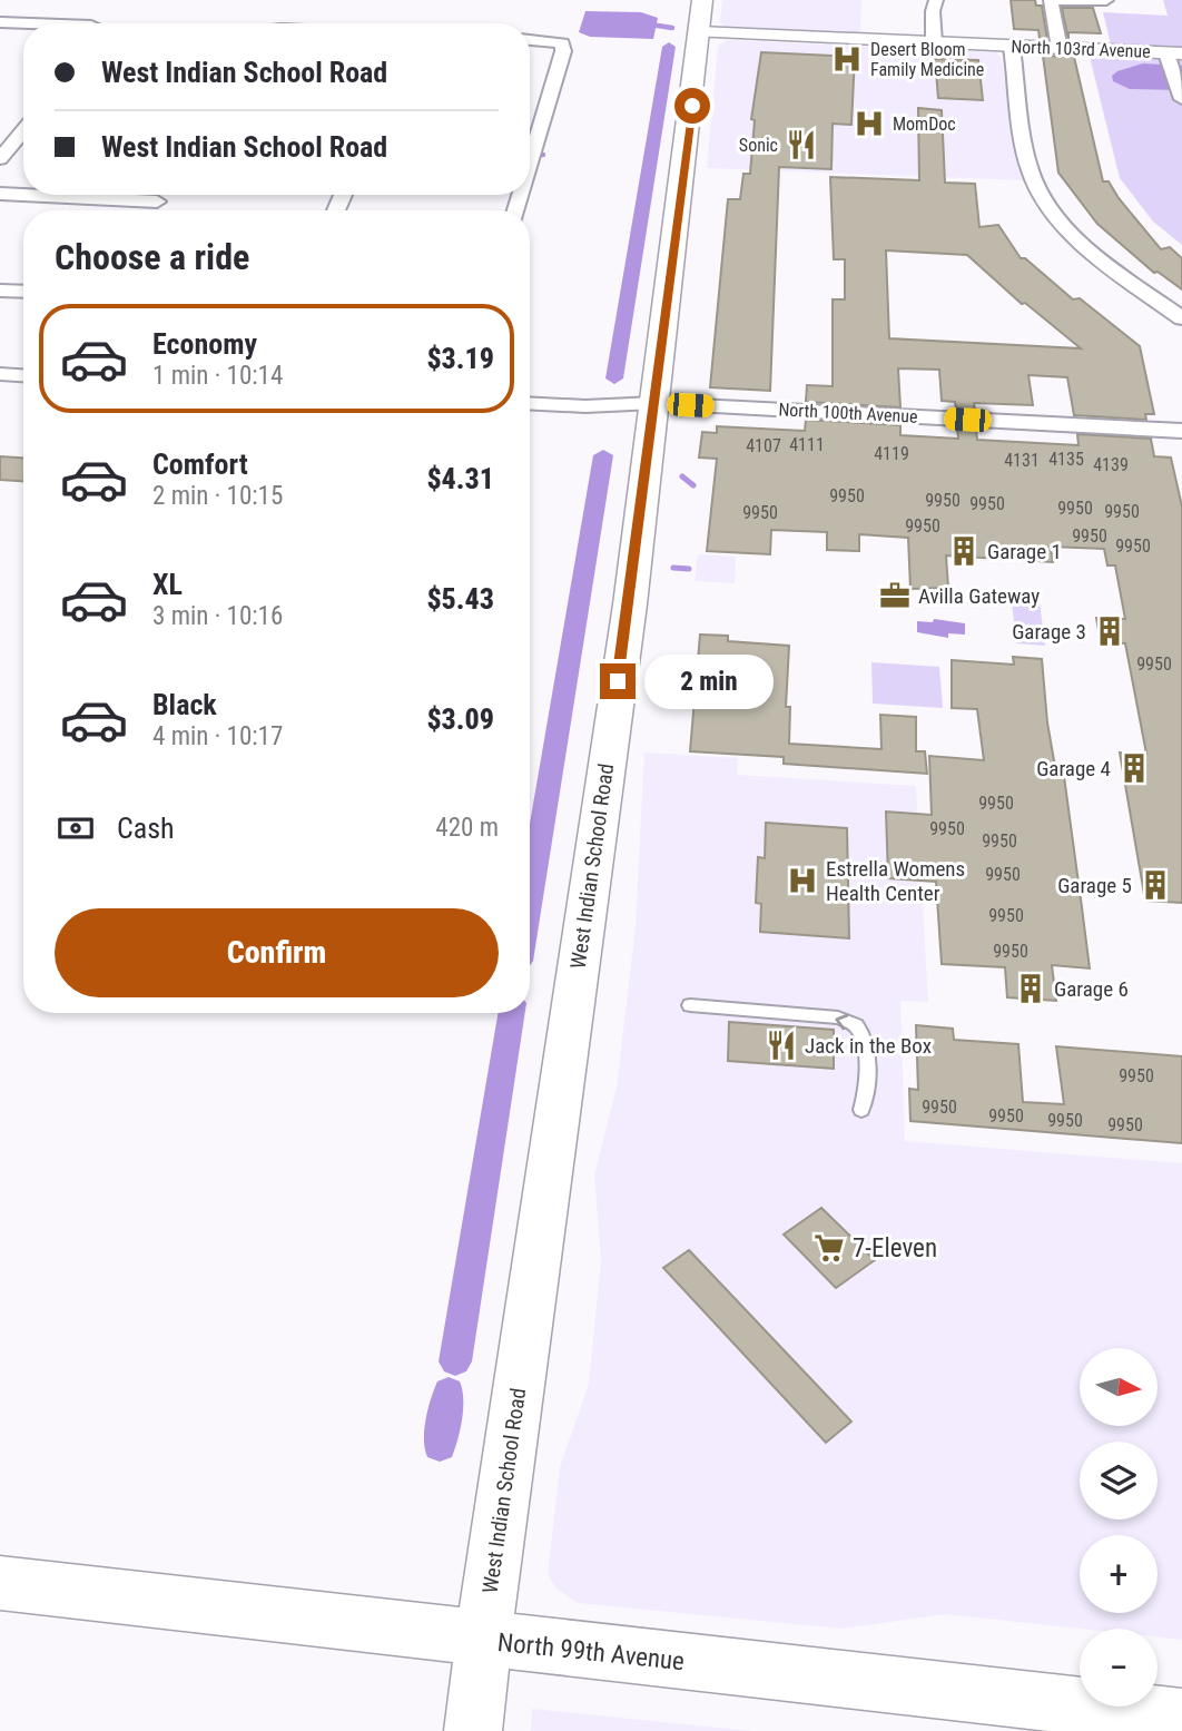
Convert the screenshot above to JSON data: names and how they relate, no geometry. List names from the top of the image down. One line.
{"streets":{"main road":["West Indian School Road","North 99th Avenue"],"street":["North 103rd Avenue","North 100th Avenue"]},"crossings":[["North 103rd Avenue","West Indian School Road"],["North 100th Avenue","West Indian School Road"],["West Indian School Road","North 99th Avenue"]],"places":{"hospital":["Desert Bloom Family Medicine","MomDoc","Estrella Womens Health Center"],"restaurant":["Sonic","Jack in the Box"],"building":["Garage 1","Garage 3","Garage 4","Garage 5","Garage 6"],"office":["Avilla Gateway"],"supermarket":["7-Eleven"]},"house_numbers":["4111","4107","4119","4135","4131","4139","9950","9950","9950","9950","9950","9950","9950","9950","9950","9950","9950","9950","9950","9950","9950","9950","9950","9950","9950","9950","9950"],"north":"right","page":{"banner":["West Indian School Road","West Indian School Road"],"heading":"Choose a ride","list":[{"name":"Economy","note":"1 min · 10:14","value":"$3.19"},{"name":"Comfort","note":"2 min · 10:15","value":"$4.31"},{"name":"XL","note":"3 min · 10:16","value":"$5.43"},{"name":"Black","note":"4 min · 10:17","value":"$3.09"}],"bubble":"2 min","pay":["Cash","420 m"],"buttons":"Confirm","map_buttons":["+","−"]}}
